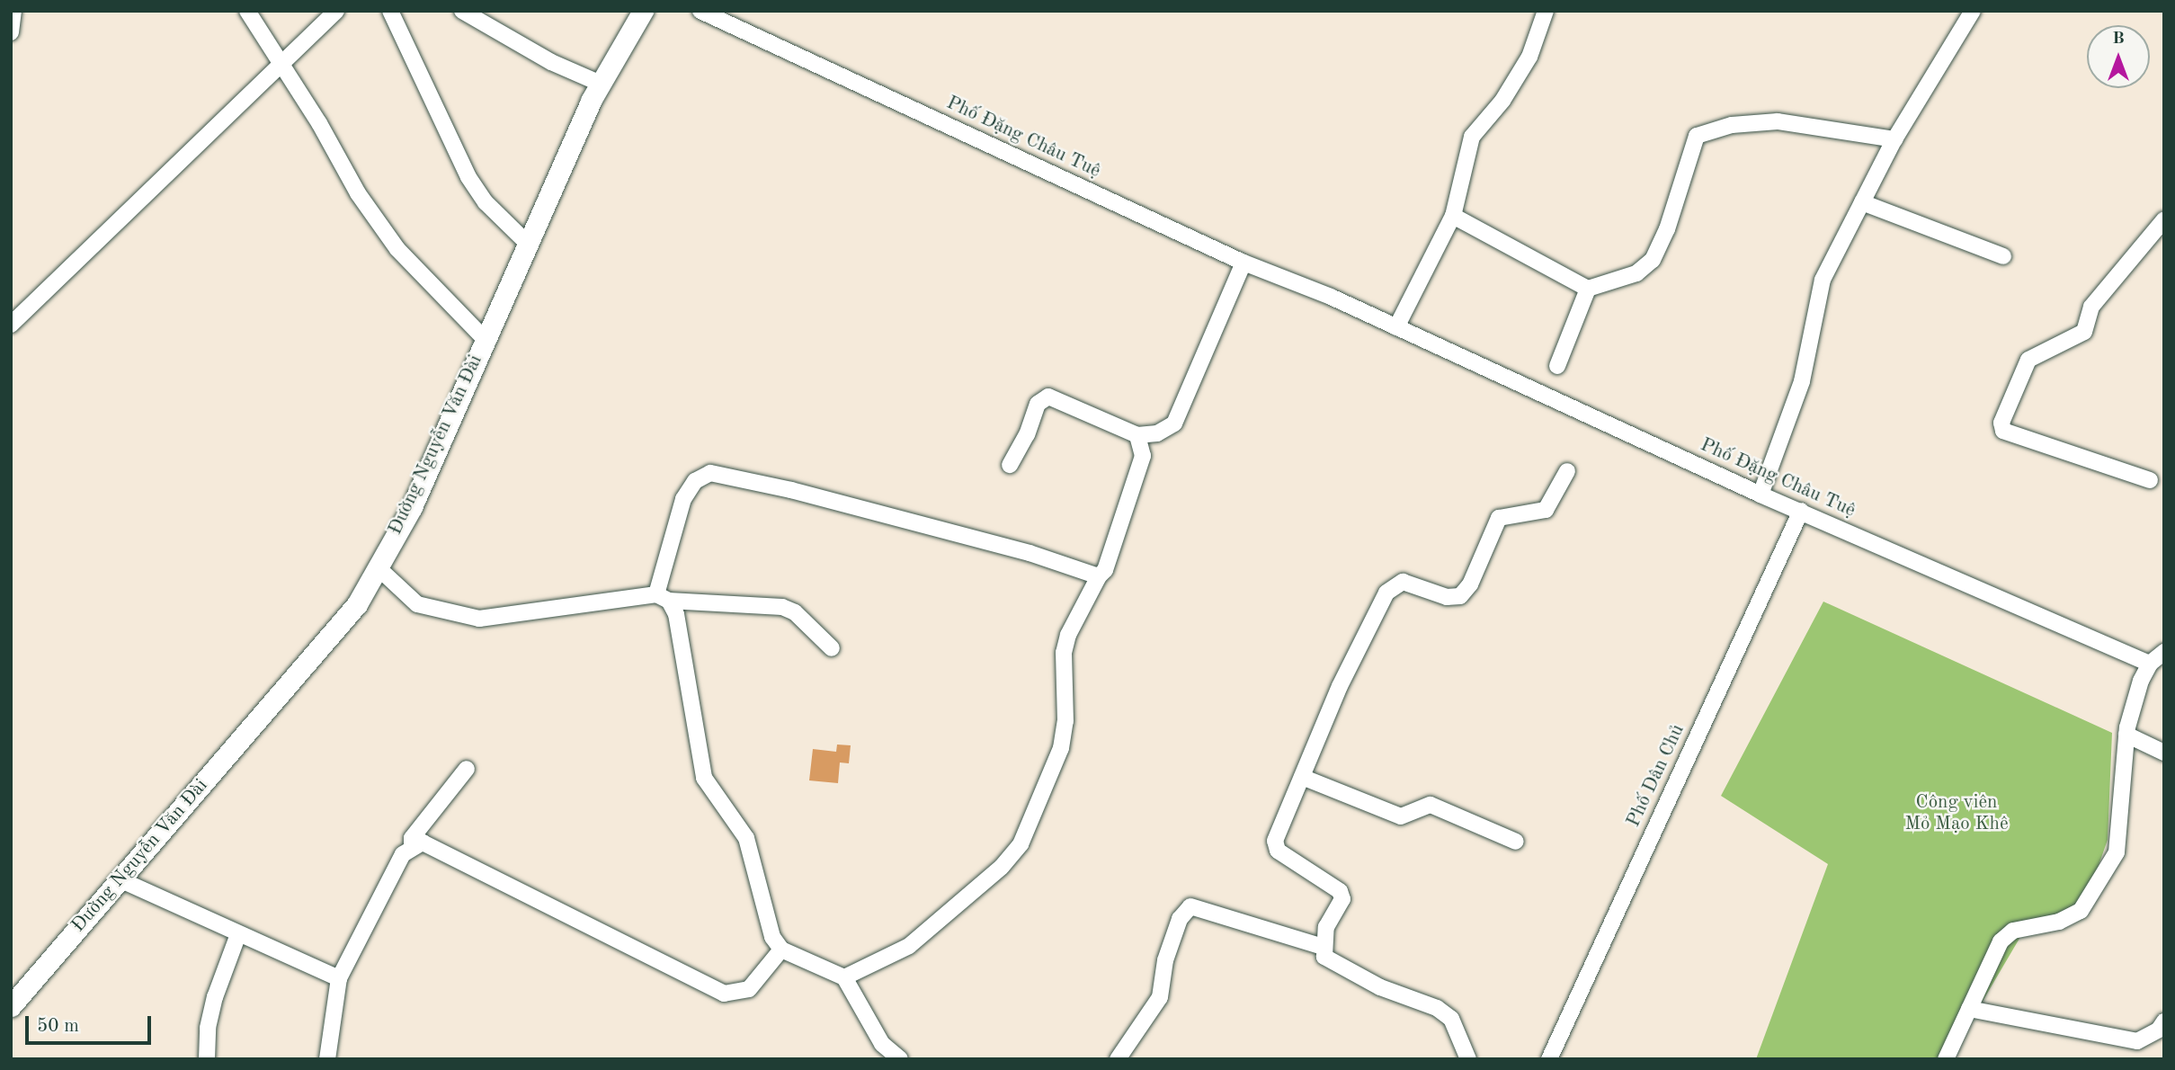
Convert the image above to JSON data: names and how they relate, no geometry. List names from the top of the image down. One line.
{"streets":{"street":["Phố Đặng Châu Tuệ","Đường Nguyễn Văn Đài","Phố Dân Chủ"]},"crossings":[["Phố Đặng Châu Tuệ","Phố Dân Chủ"]],"parks":["Công viên Mỏ Mạo Khê"],"scale_bar":"50 m","north":"top"}
